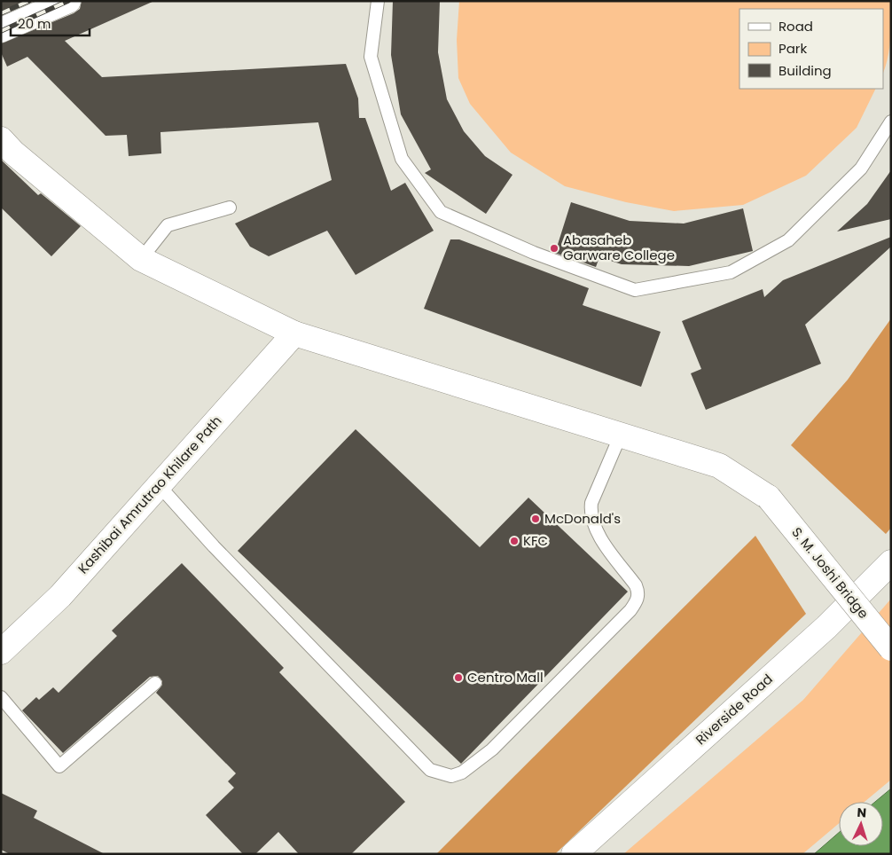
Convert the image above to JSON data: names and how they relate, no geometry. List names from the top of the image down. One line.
{"streets":{"main road":["Kashibai Amrutrao Khilare Path","S. M. Joshi Bridge","Riverside Road"]},"crossings":[["Kashibai Amrutrao Khilare Path","S. M. Joshi Bridge"]],"places":["Abasaheb Garware College","McDonald's","KFC","Centro Mall"],"legend":["Road","Park","Building"],"scale_bar":"20 m","north":"top"}
